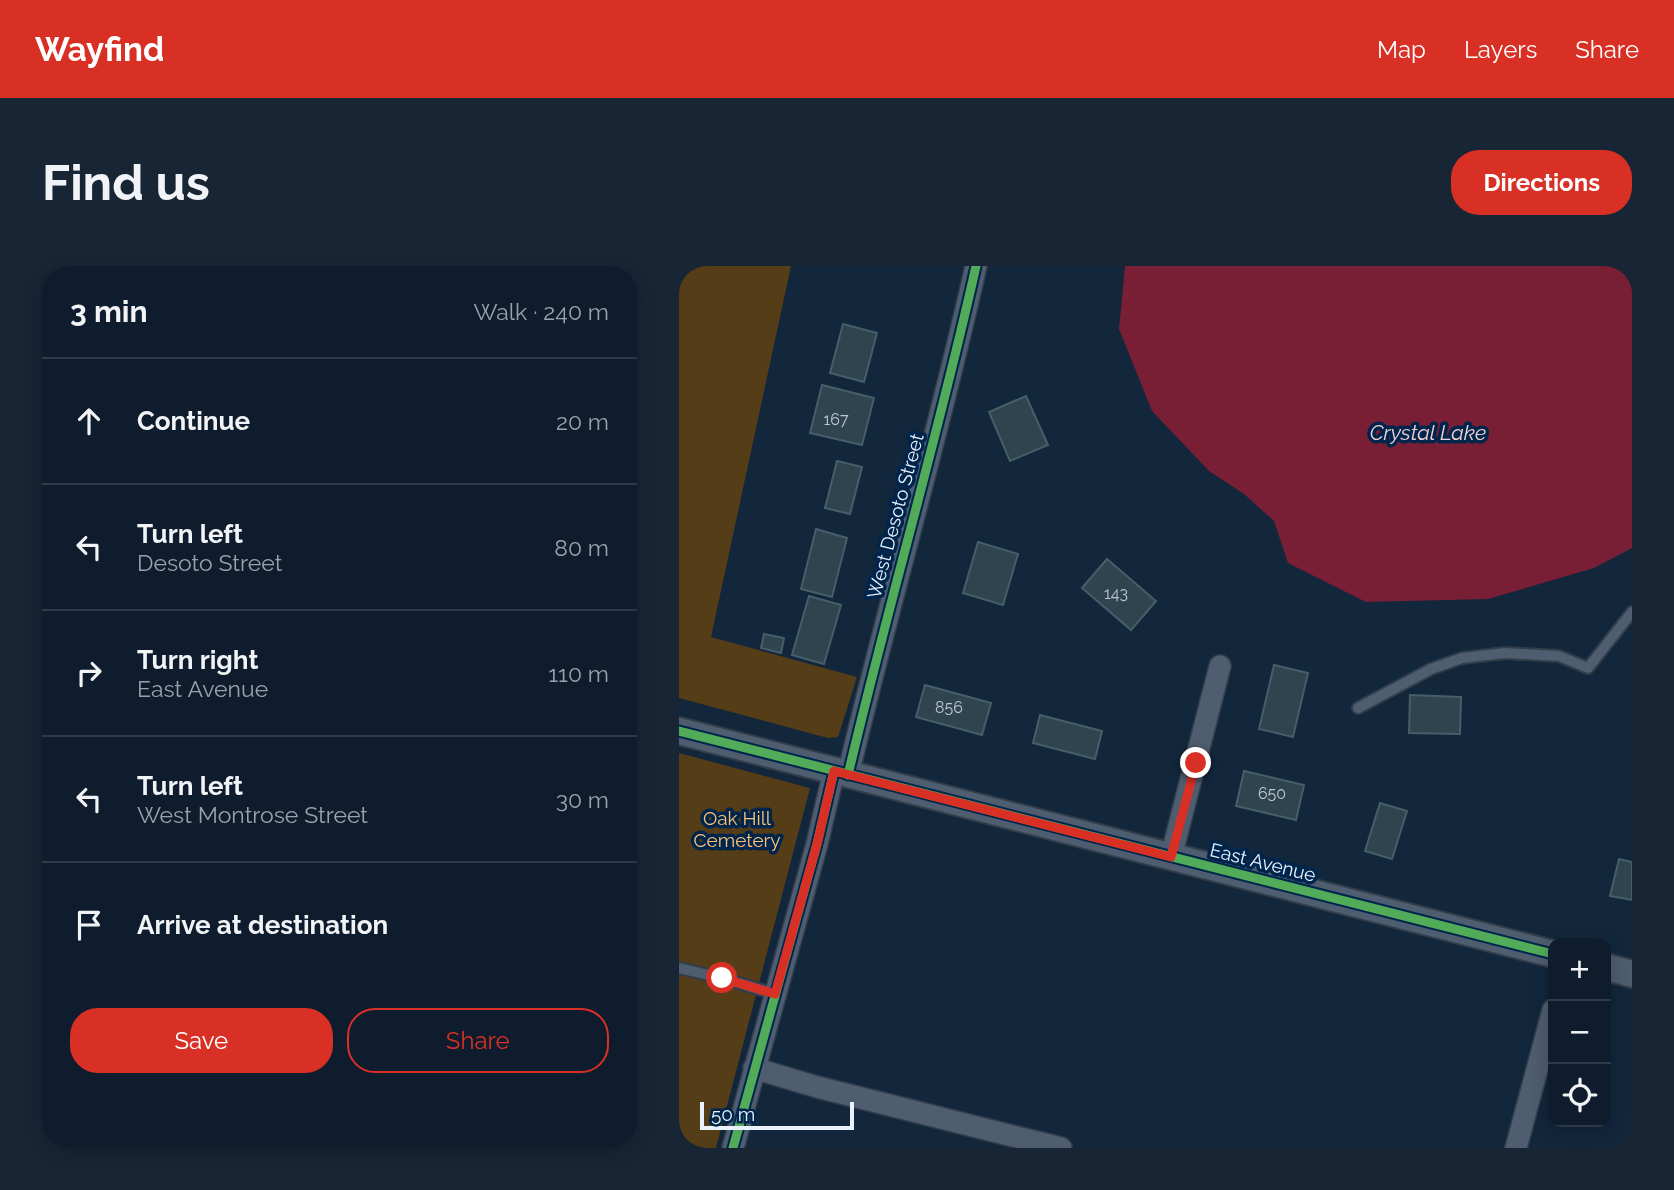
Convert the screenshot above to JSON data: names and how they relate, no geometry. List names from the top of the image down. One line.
{"streets":{"street":["West Desoto Street","East Avenue"]},"crossings":[["West Desoto Street","East Avenue"]],"water":["Crystal Lake"],"parks":["Oak Hill Cemetery"],"house_numbers":["167","143","856","650"],"scale_bar":"50 m","page":{"header":"Wayfind","nav":["Map","Layers","Share"],"buttons":["Directions",["Save","Share"]],"title":"Find us","heading":["3 min","Walk · 240 m"],"list":[["Continue","20 m"],["Turn left","Desoto Street","80 m"],["Turn right","East Avenue","110 m"],["Turn left","West Montrose Street","30 m"],"Arrive at destination"],"map_buttons":["+","−"],"scale":"50 m"}}
